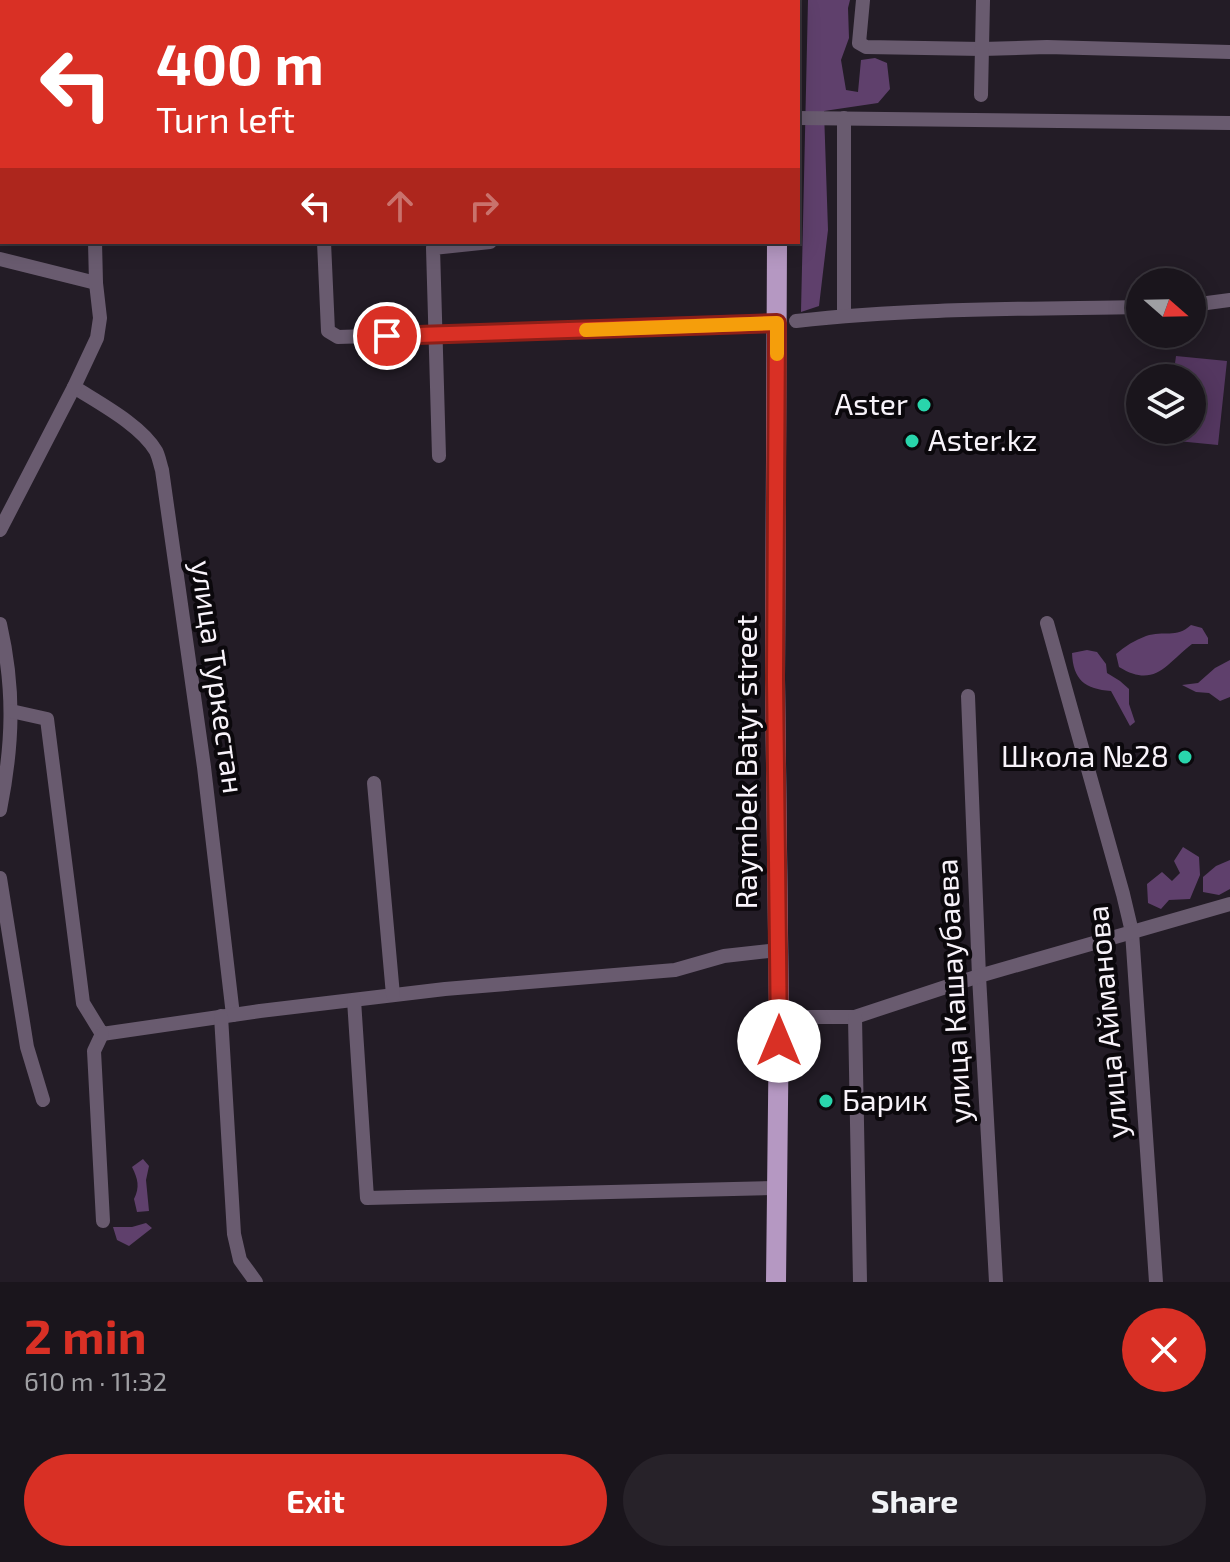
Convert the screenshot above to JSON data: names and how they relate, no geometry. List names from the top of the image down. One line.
{"streets":{"main road":["Raymbek Batyr street"],"street":["улица Туркестан","улица Кашаубаева","улица Айманова"]},"places":["Aster","Aster.kz","Школа №28","Барик"],"north":"right","page":{"turn":["400 m","Turn left"],"heading":["2 min","610 m · 11:32"],"buttons":["Exit","Share"]}}
